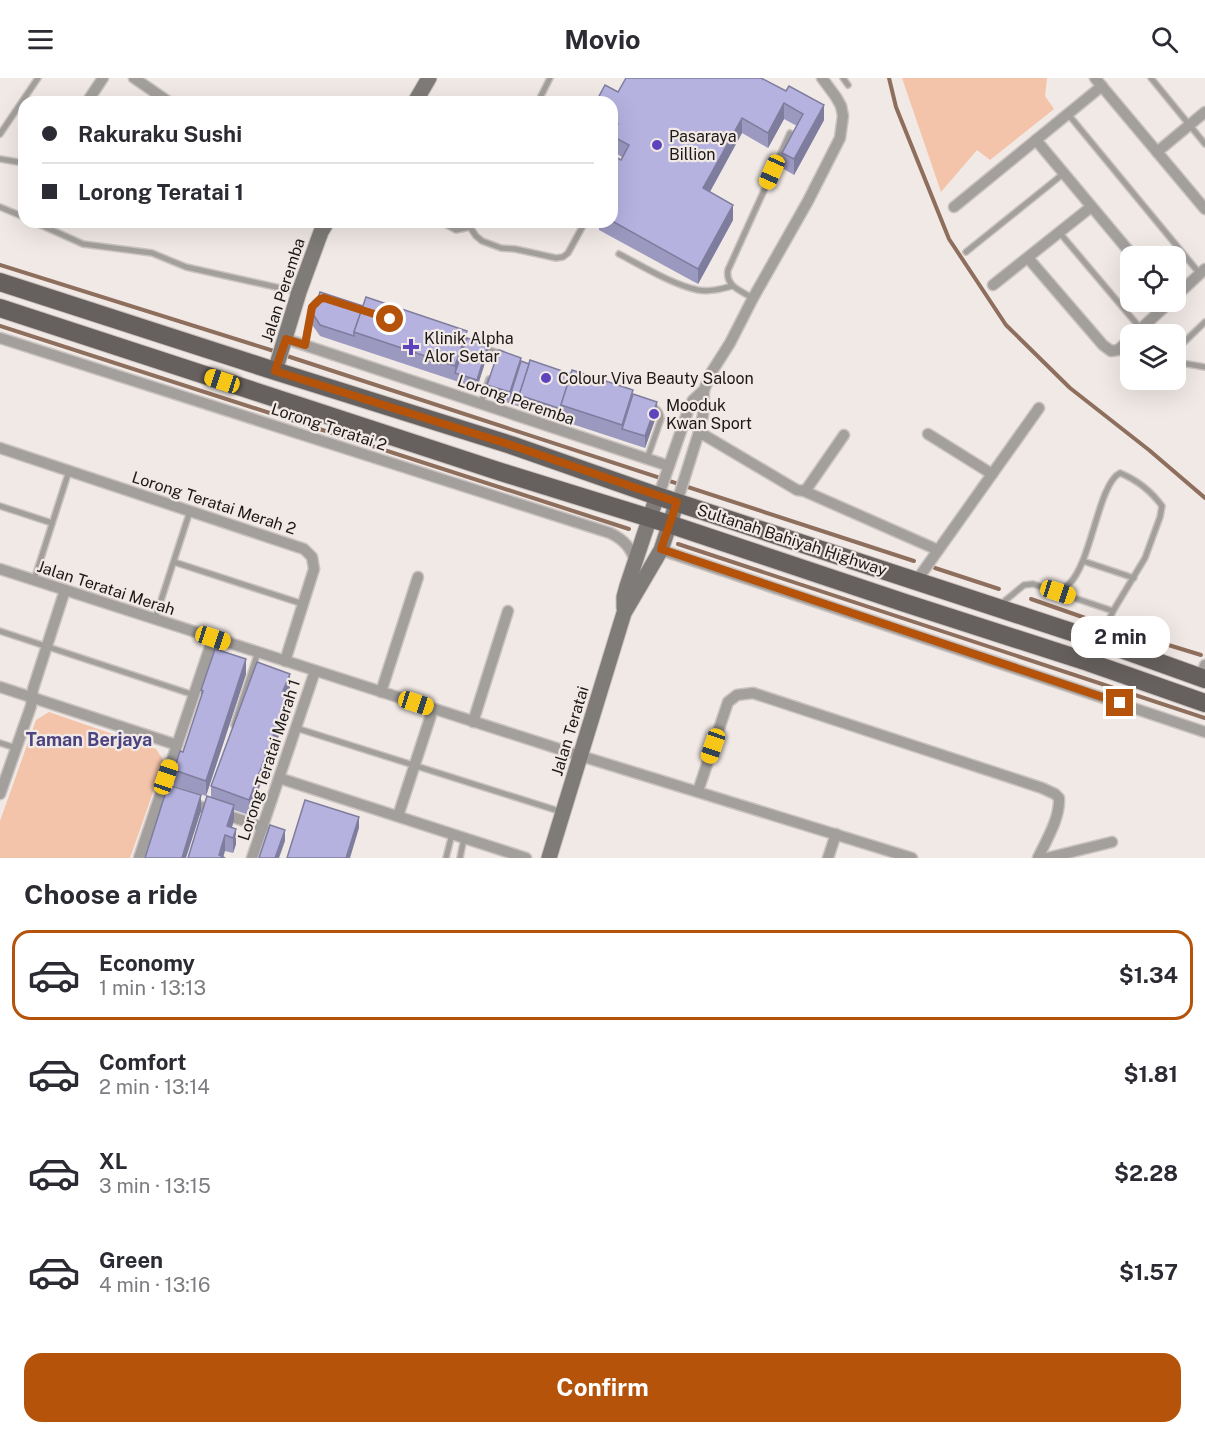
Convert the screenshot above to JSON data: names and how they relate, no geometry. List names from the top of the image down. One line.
{"streets":{"main road":["Sultanah Bahiyah Highway"],"street":["Jalan Peremba","Lorong Peremba","Lorong Teratai 2","Lorong Teratai Merah 2","Jalan Teratai Merah","Jalan Teratai","Lorong Teratai Merah 1"]},"crossings":[["Jalan Peremba","Lorong Peremba"],["Jalan Peremba","Sultanah Bahiyah Highway"],["Lorong Peremba","Sultanah Bahiyah Highway"],["Lorong Teratai 2","Jalan Teratai"],["Lorong Teratai Merah 2","Jalan Teratai Merah"],["Sultanah Bahiyah Highway","Jalan Teratai"],["Jalan Teratai Merah","Jalan Teratai"],["Jalan Teratai Merah","Lorong Teratai Merah 1"]],"districts":["Taman Berjaya"],"places":{"other":["Pasaraya Billion","Colour Viva Beauty Saloon","Mooduk Kwan Sport"],"health":["Klinik Alpha Alor Setar"]},"page":{"header":"Movio","banner":["Rakuraku Sushi","Lorong Teratai 1"],"bubble":"2 min","heading":"Choose a ride","list":[{"name":"Economy","note":"1 min · 13:13","value":"$1.34"},{"name":"Comfort","note":"2 min · 13:14","value":"$1.81"},{"name":"XL","note":"3 min · 13:15","value":"$2.28"},{"name":"Green","note":"4 min · 13:16","value":"$1.57"}],"buttons":"Confirm"}}
